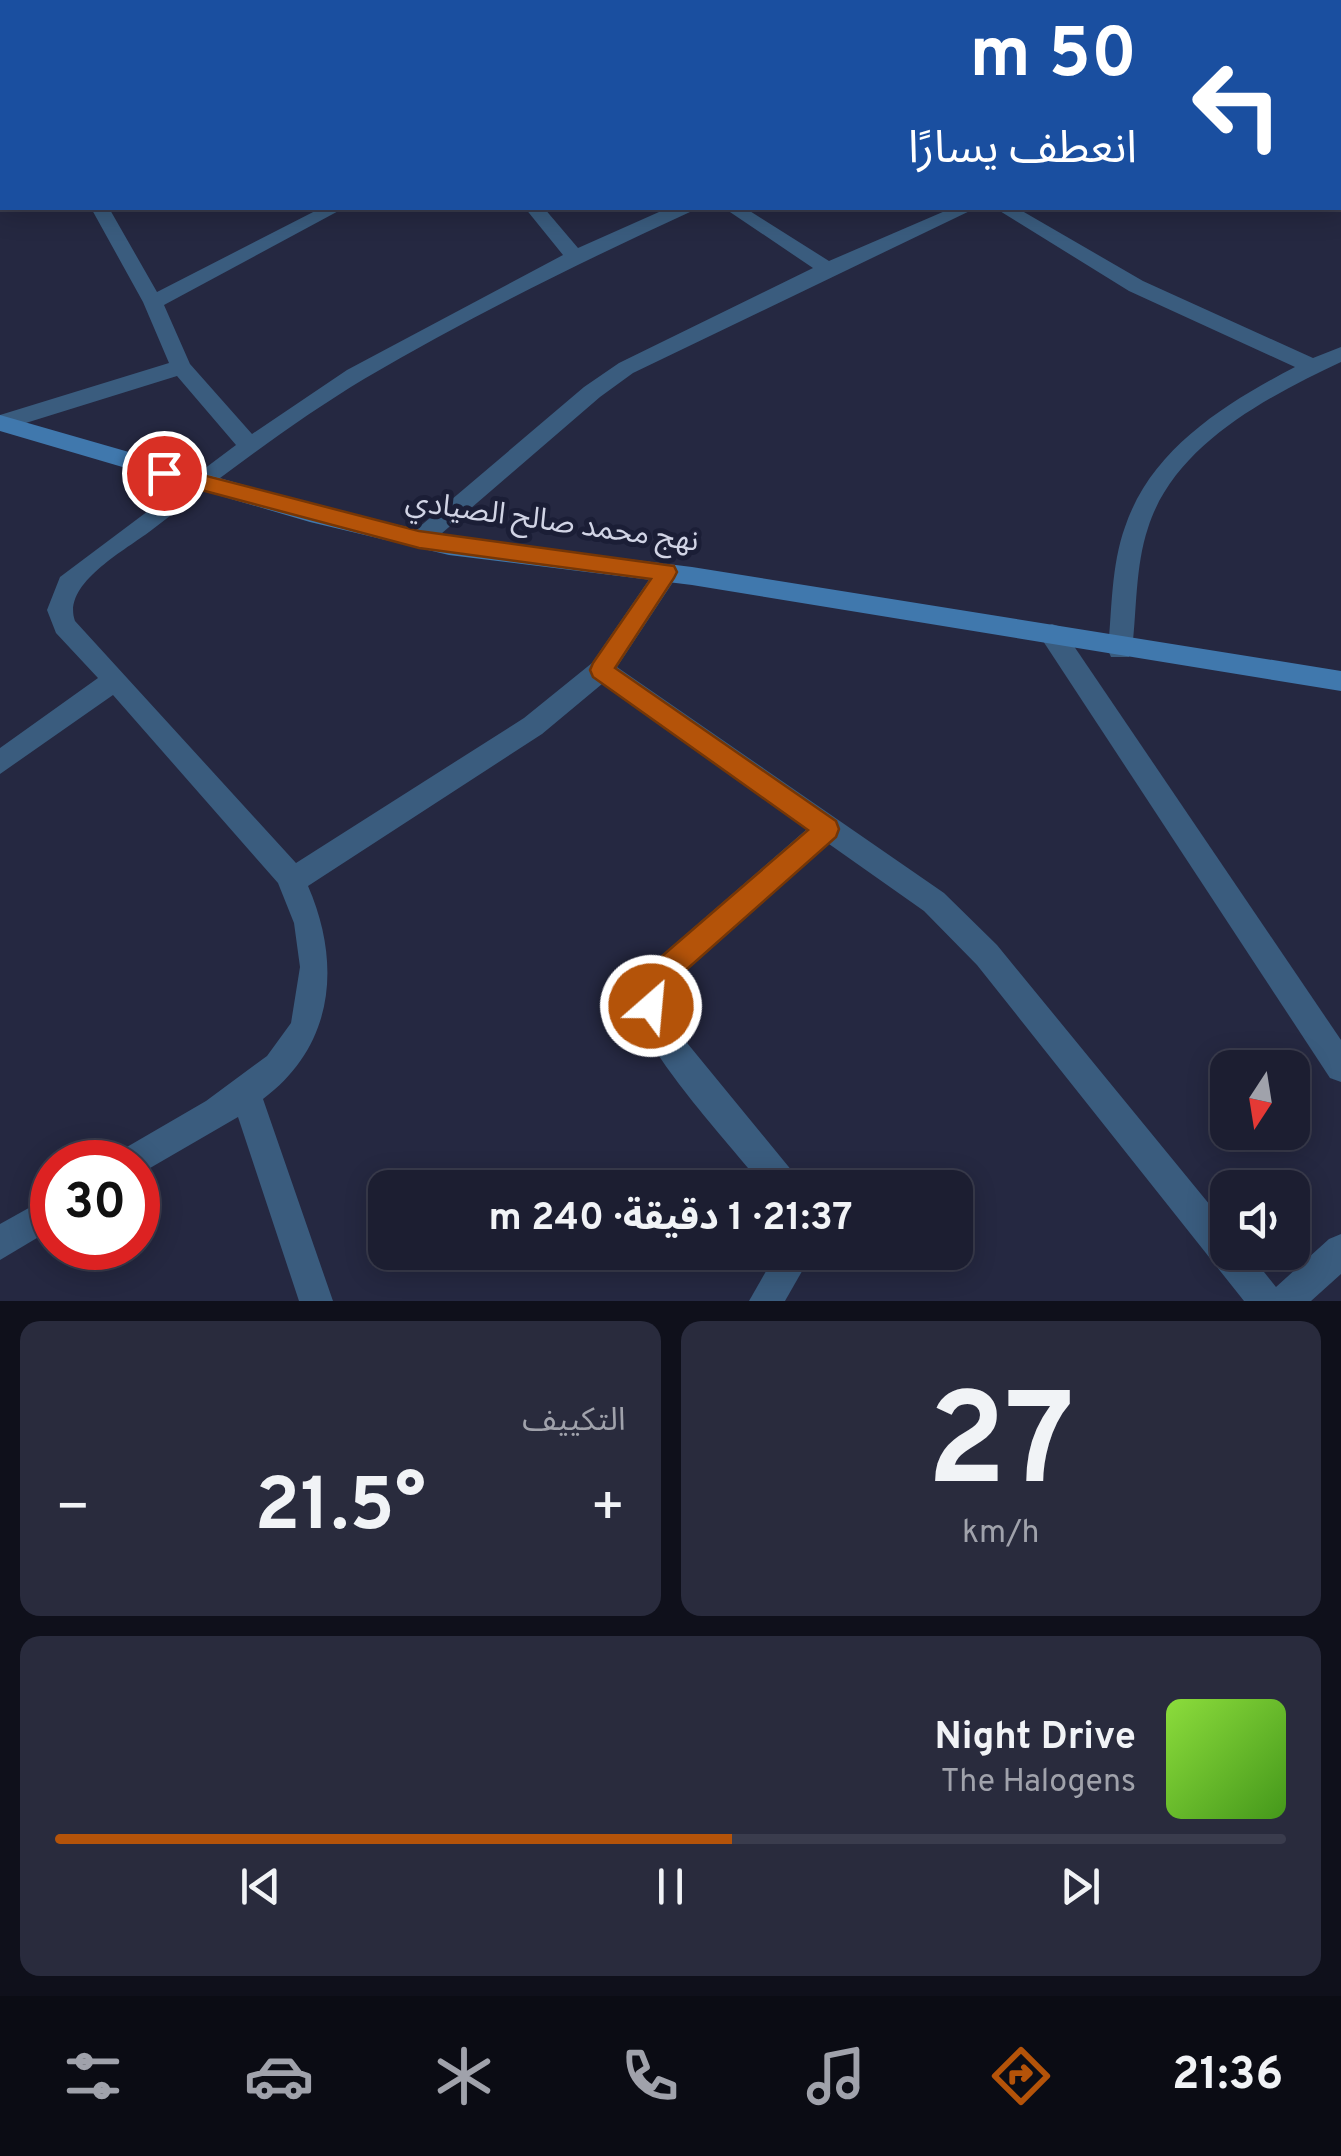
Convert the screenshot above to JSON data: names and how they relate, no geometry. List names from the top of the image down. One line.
{"streets":{"street":["نهج محمد صالح الصيادي"]},"north":"bottom","page":{"turn":["50 m","انعطف يسارًا"],"limit":"30","trip":"21:37 · 1 دقيقة · 240 m","tile":[["27","km/h"],"التكييف"],"heat":["−","21.5°","+"],"song":["Night Drive","The Halogens"],"tabs":"21:36"}}
